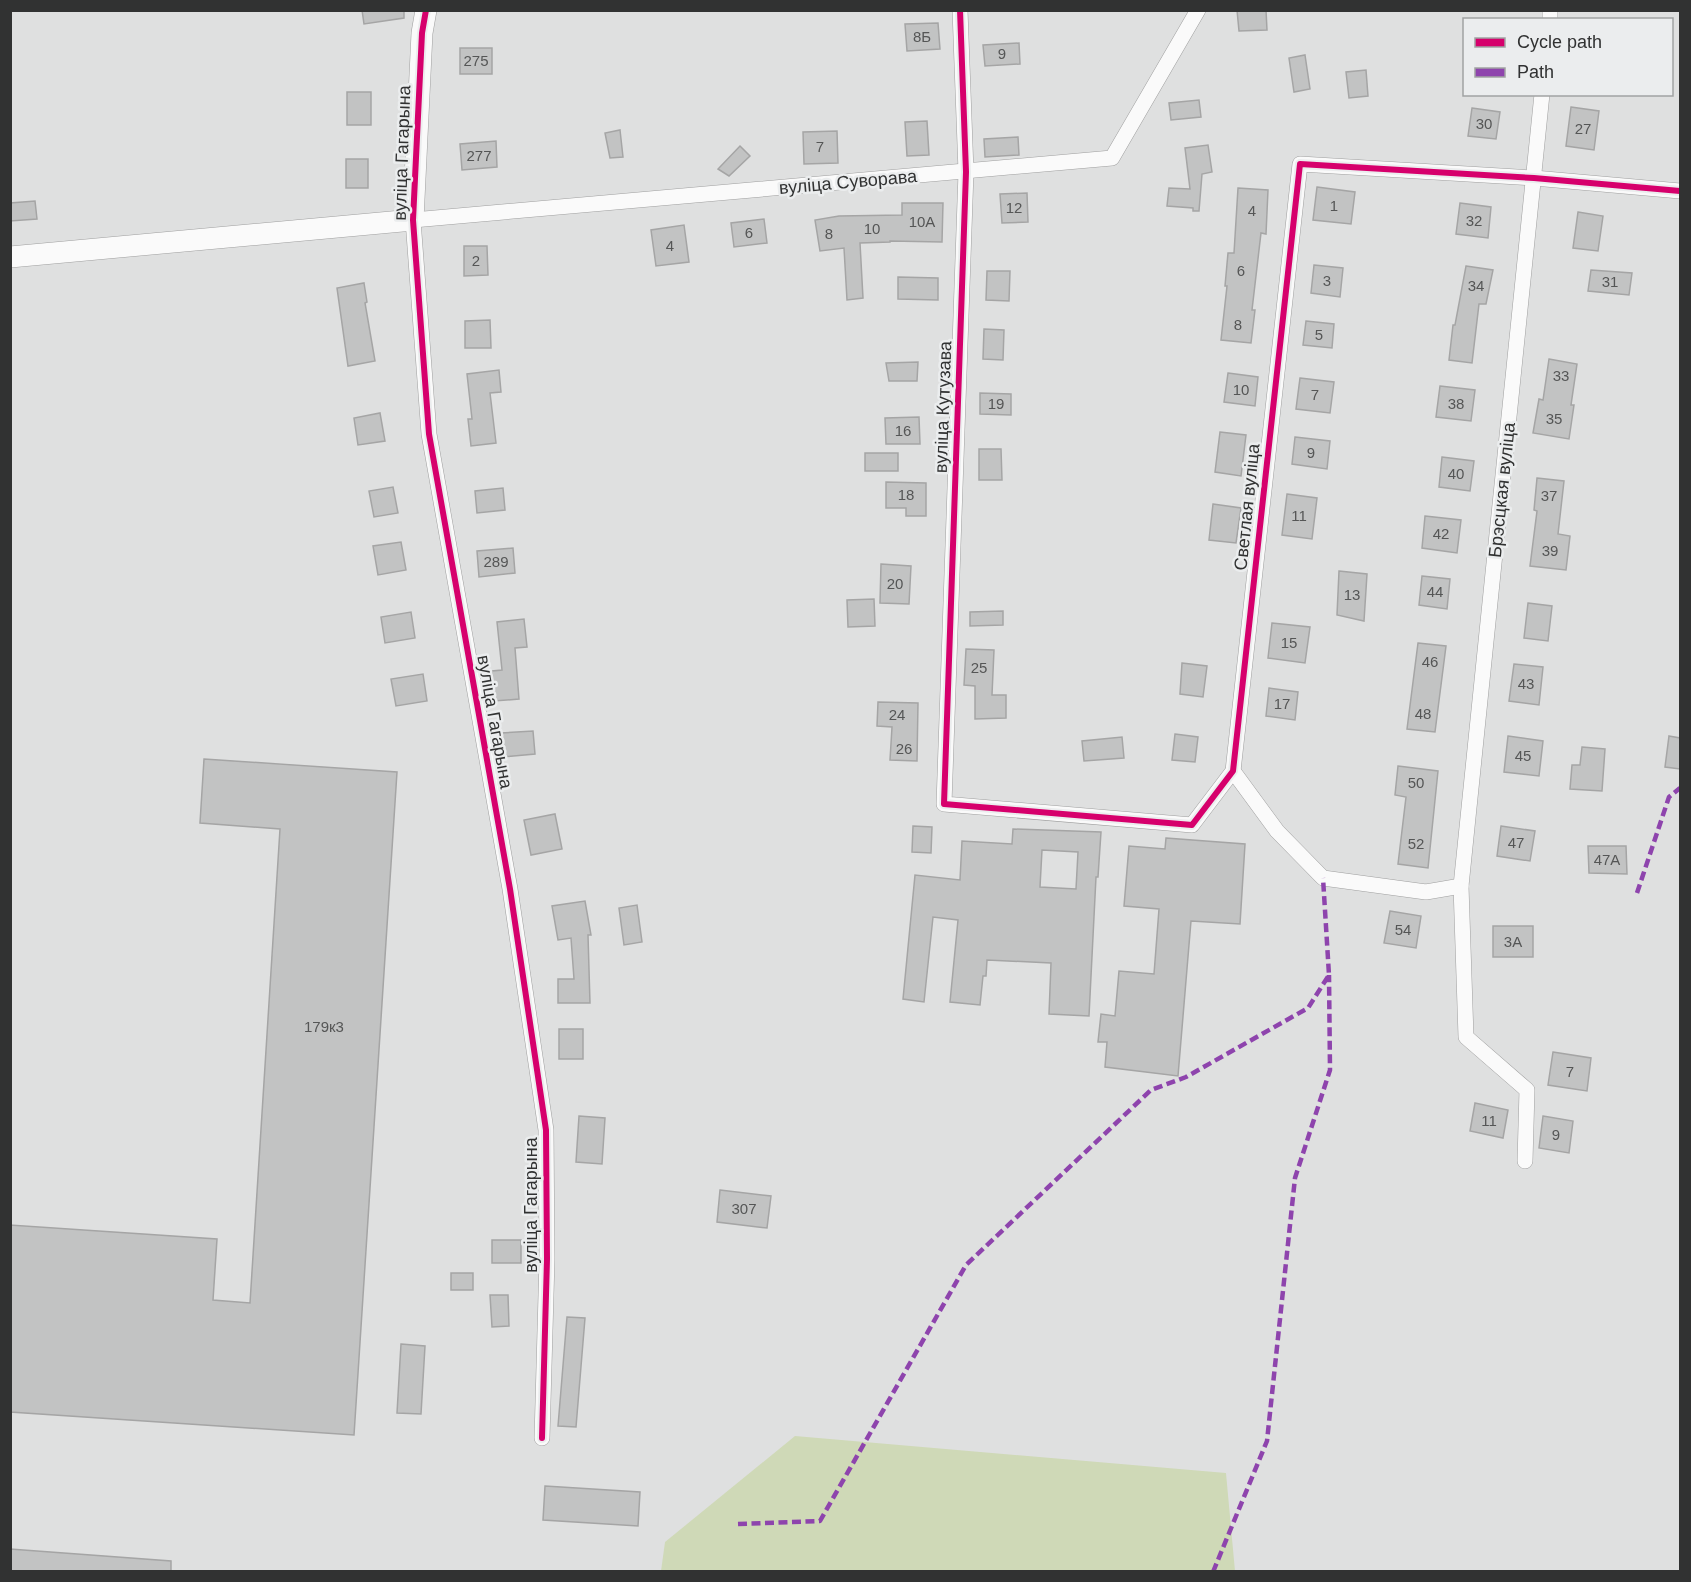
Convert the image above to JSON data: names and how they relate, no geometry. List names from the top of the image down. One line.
{"streets":{"street":["вуліца Гагарына","вуліца Суворава","вуліца Кутузава","Брэсцкая вуліца","Светлая вуліца"]},"crossings":[["вуліца Гагарына","вуліца Суворава"],["вуліца Суворава","вуліца Кутузава"],["вуліца Кутузава","Светлая вуліца"],["Брэсцкая вуліца","Светлая вуліца"]],"house_numbers":["8Б","9","275","30","27","7","277","1","12","4","32","10А","10","6","8","4","2","6","3","31","34","8","5","33","10","7","19","38","35","16","9","40","18","37","11","42","39","289","20","44","13","15","46","25","43","17","48","24","26","45","50","47","52","47А","54","3А","179к3","7","11","9","307"],"legend":["Cycle path","Path"]}
